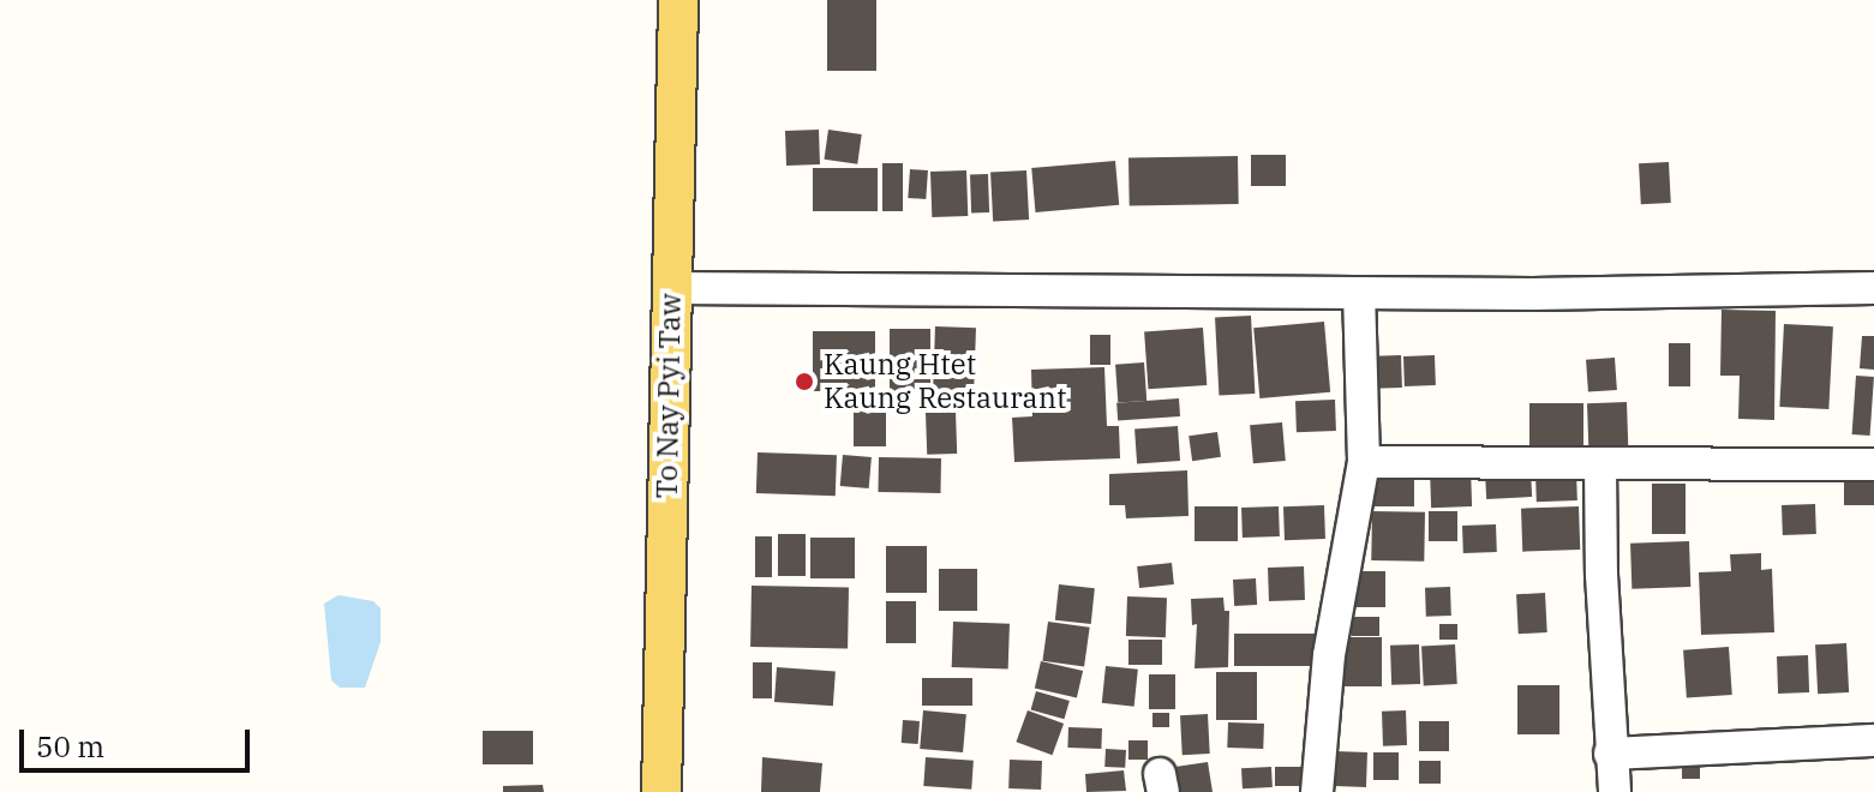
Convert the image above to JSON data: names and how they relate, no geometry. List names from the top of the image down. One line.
{"streets":{"main road":["To Nay Pyi Taw"]},"places":["Kaung Htet Kaung Restaurant"],"scale_bar":"50 m"}
